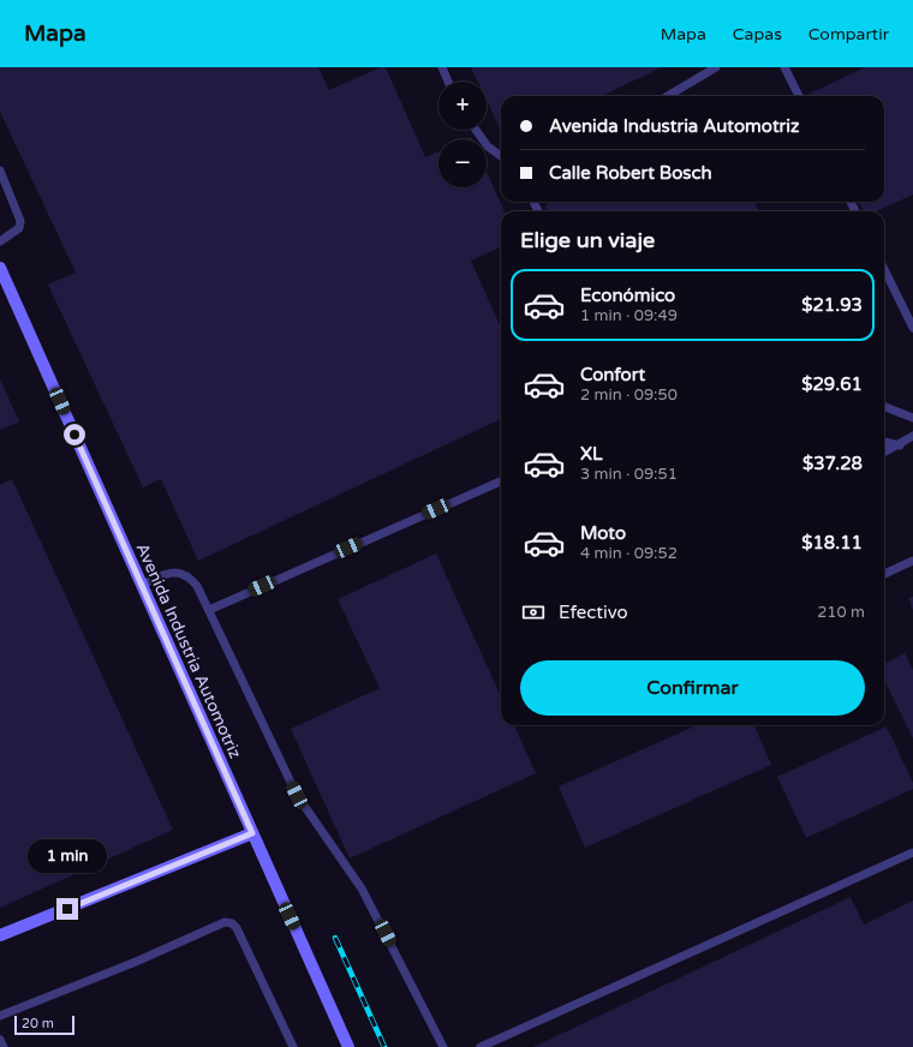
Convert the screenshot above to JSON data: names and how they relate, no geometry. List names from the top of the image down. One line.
{"streets":{"main road":["Avenida Industria Automotriz"]},"scale_bar":"20 m","page":{"header":"Mapa","nav":["Mapa","Capas","Compartir"],"map_buttons":["+","−"],"banner":["Avenida Industria Automotriz","Calle Robert Bosch"],"heading":"Elige un viaje","list":[{"name":"Económico","note":"1 min · 09:49","value":"$21.93"},{"name":"Confort","note":"2 min · 09:50","value":"$29.61"},{"name":"XL","note":"3 min · 09:51","value":"$37.28"},{"name":"Moto","note":"4 min · 09:52","value":"$18.11"}],"pay":["Efectivo","210 m"],"buttons":"Confirmar","bubble":"1 min","scale":"20 m"}}
